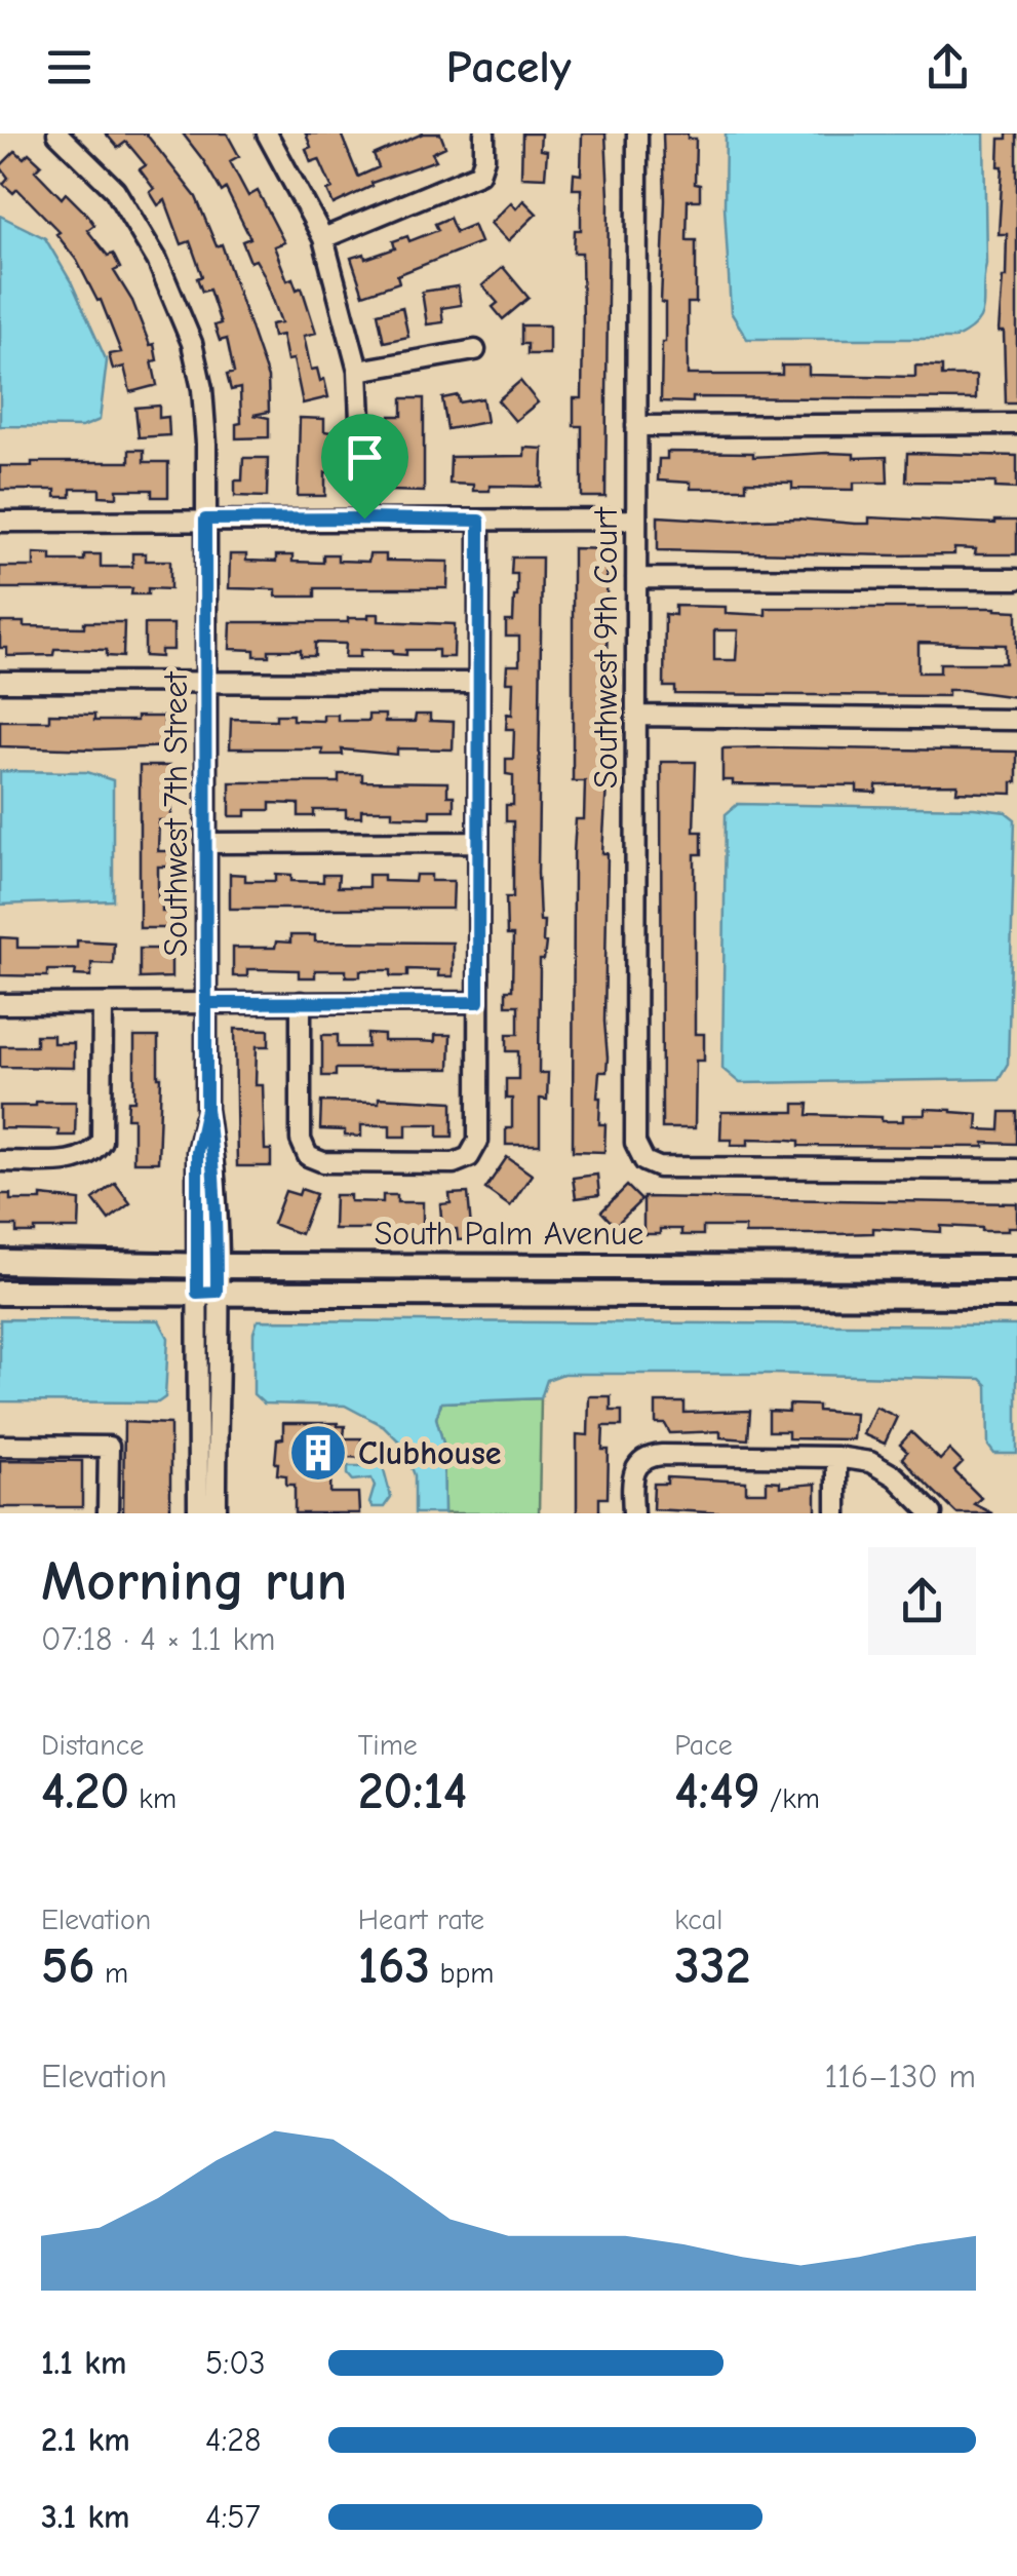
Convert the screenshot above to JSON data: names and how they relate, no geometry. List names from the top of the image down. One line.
{"streets":{"main road":["South Palm Avenue"],"street":["Southwest 9th Court","Southwest 7th Street"]},"crossings":[["Southwest 7th Street","South Palm Avenue"]],"places":{"building":["Clubhouse"]},"page":{"header":"Pacely","heading":["Morning run","07:18 · 4 × 1.1 km"],"stats":[["Distance","4.20 km"],["Time","20:14"],["Pace","4:49 /km"],["Elevation","56 m"],["Heart rate","163 bpm"],["kcal","332"]],"chart":["Elevation","116–130 m"],"list":[{"name":"1.1 km","note":"5:03"},{"name":"2.1 km","note":"4:28"},{"name":"3.1 km","note":"4:57"}]}}
